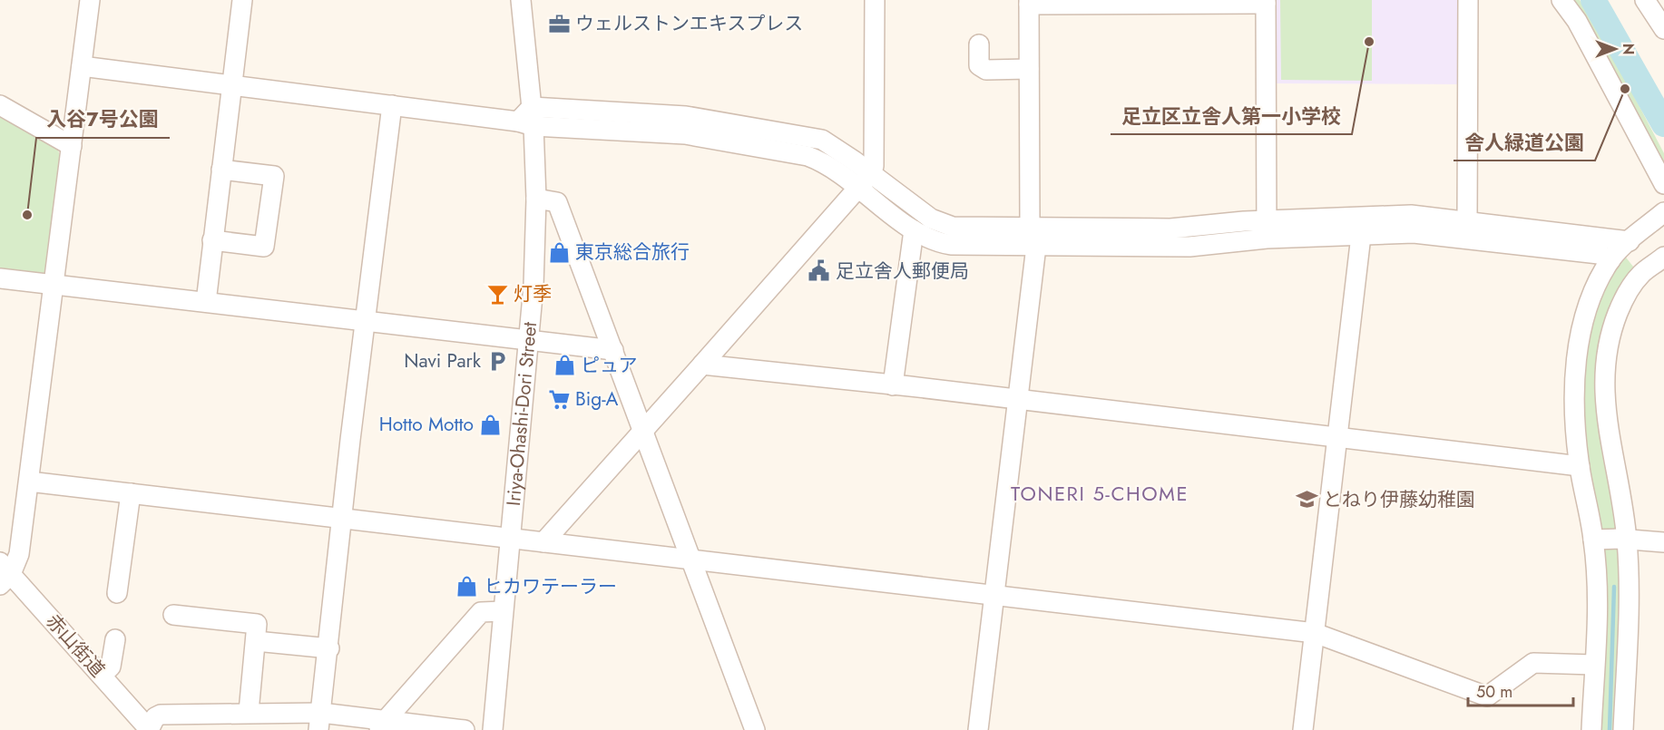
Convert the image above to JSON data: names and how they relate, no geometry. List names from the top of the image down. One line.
{"streets":{"street":["Iriya-Ohashi-Dori Street","赤山街道"]},"districts":["TONERI 5-CHOME"],"places":{"office":["ウェルストンエキスプレス"],"other":["足立区立舎人第一小学校","舎人緑道公園","入谷7号公園"],"shop":["東京総合旅行","ピュア","Hotto Motto","ヒカワテーラー"],"public building":["足立舎人郵便局"],"bar":["灯季"],"parking":["Navi Park"],"supermarket":["Big-A"],"school or university":["とねり伊藤幼稚園"]},"scale_bar":"50 m","north":"right"}
